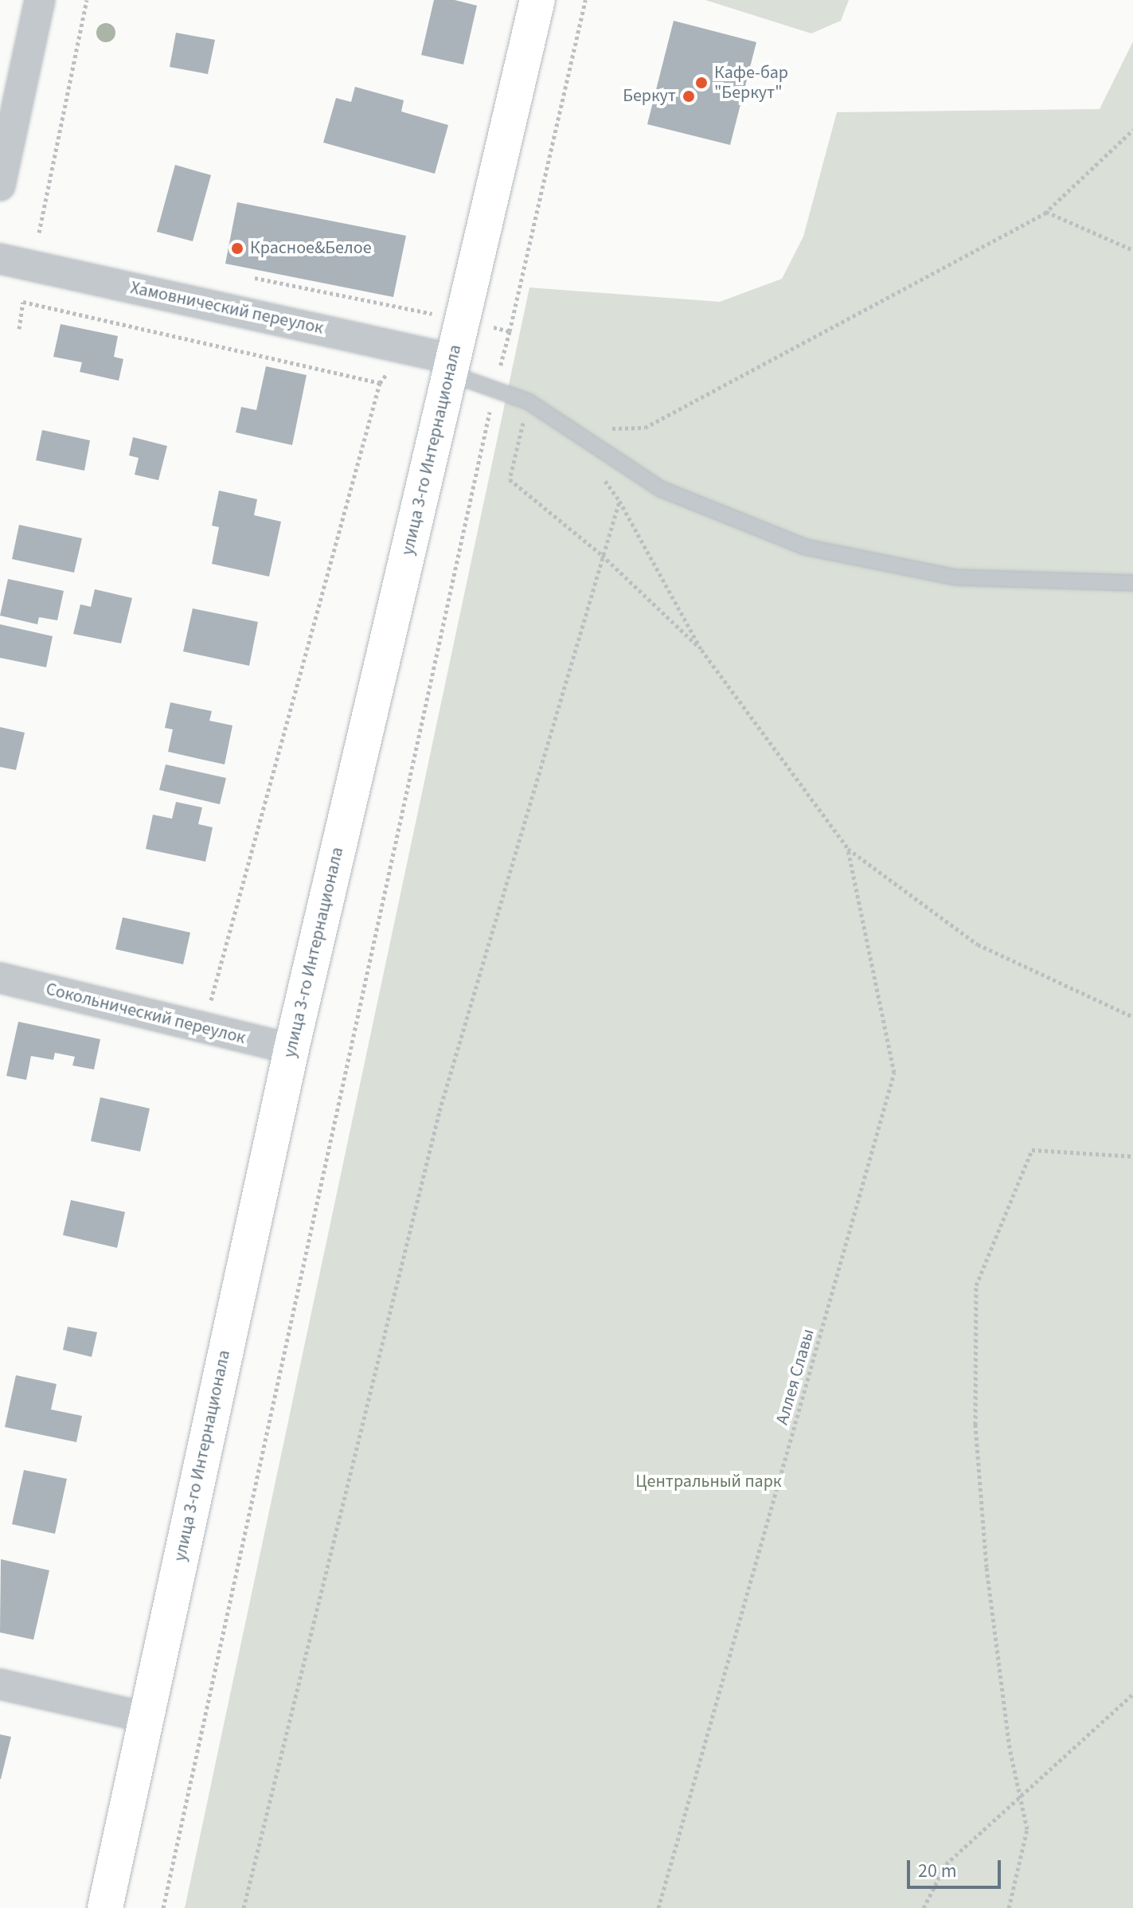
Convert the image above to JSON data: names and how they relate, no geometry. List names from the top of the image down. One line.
{"streets":{"main road":["улица 3-го Интернационала"],"street":["Хамовнический переулок","Сокольнический переулок"],"path":["Аллея Славы"]},"crossings":[["Хамовнический переулок","улица 3-го Интернационала"],["улица 3-го Интернационала","Сокольнический переулок"]],"parks":["Центральный парк"],"places":["Кафе-бар \"Беркут\"","Беркут","Красное&Белое"],"scale_bar":"20 m"}
